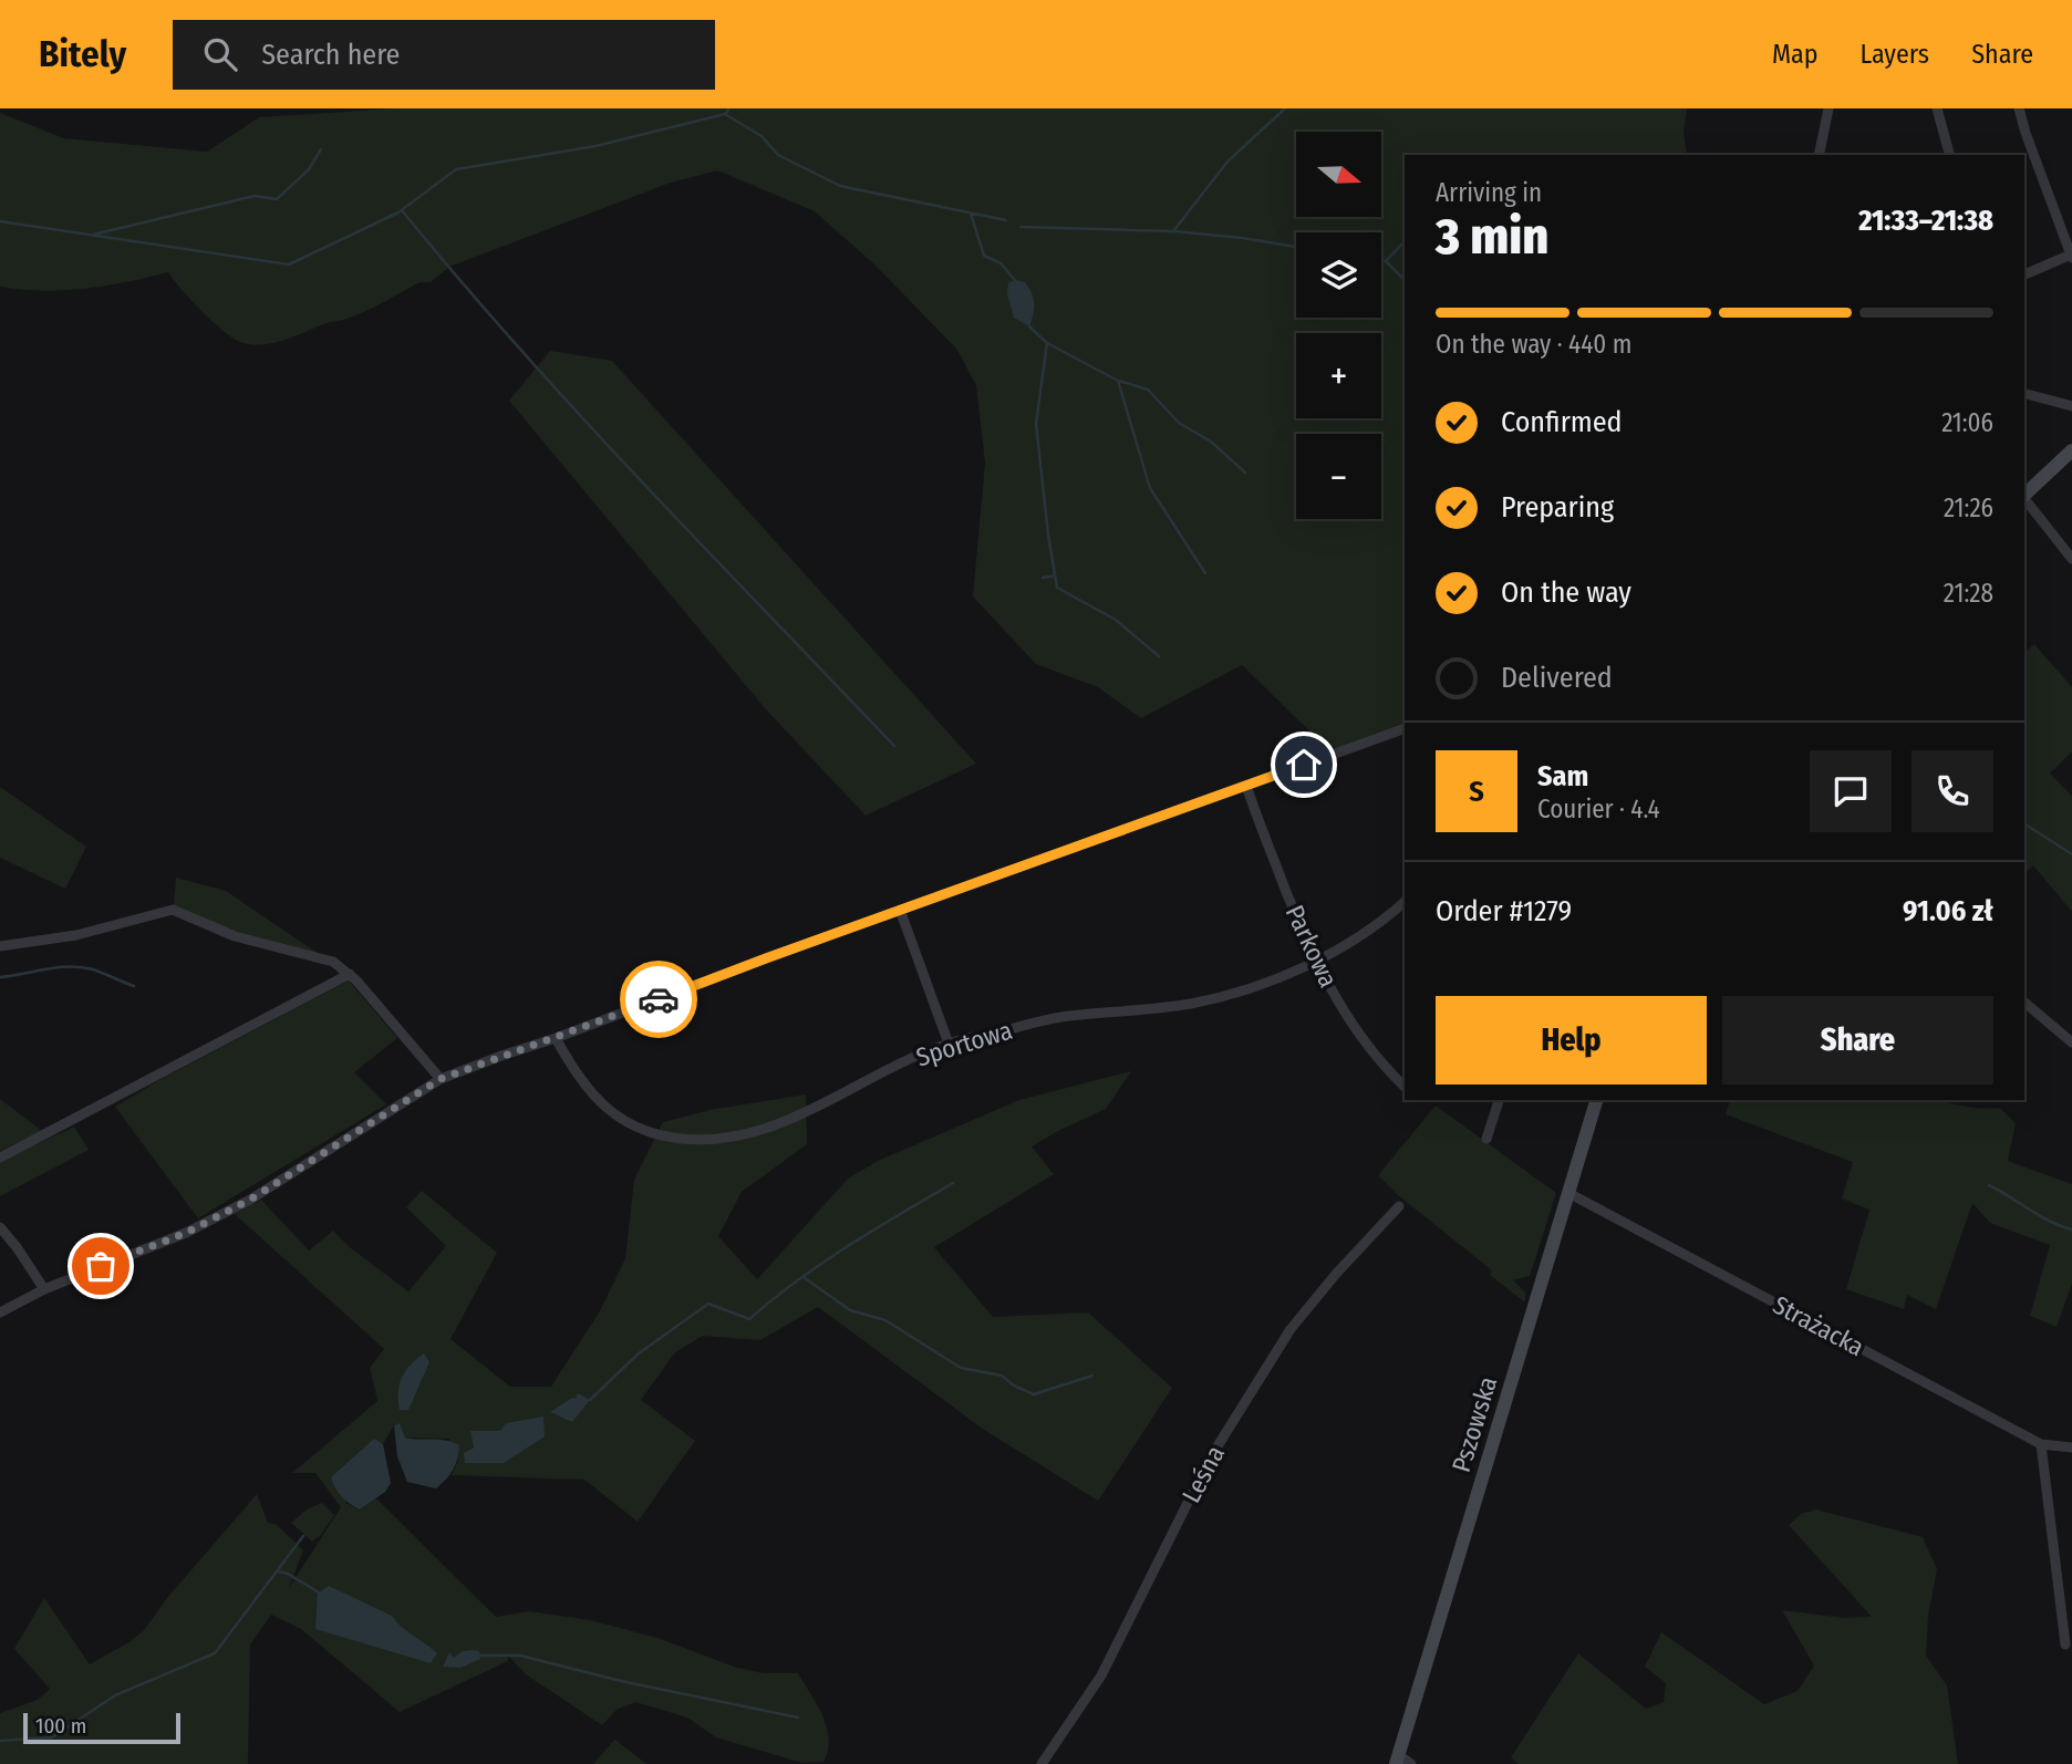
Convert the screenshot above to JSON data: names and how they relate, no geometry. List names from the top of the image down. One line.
{"streets":{"main road":["Pszowska"],"street":["Parkowa","Sportowa","Strażacka","Leśna"]},"crossings":[["Parkowa","Sportowa"],["Strażacka","Pszowska"]],"scale_bar":"100 m","north":"right","page":{"header":"Bitely","search":"Search here","nav":["Map","Layers","Share"],"map_buttons":["+","−"],"heading":["3 min","Arriving in","21:33–21:38"],"panel":["Sam","Courier · 4.4","Order #1279","91.06 zł"],"bar":"On the way · 440 m","list":[["Confirmed","21:06"],["Preparing","21:26"],["On the way","21:28"],"Delivered"],"round":"S","buttons":["Help","Share"],"scale":"100 m"}}
